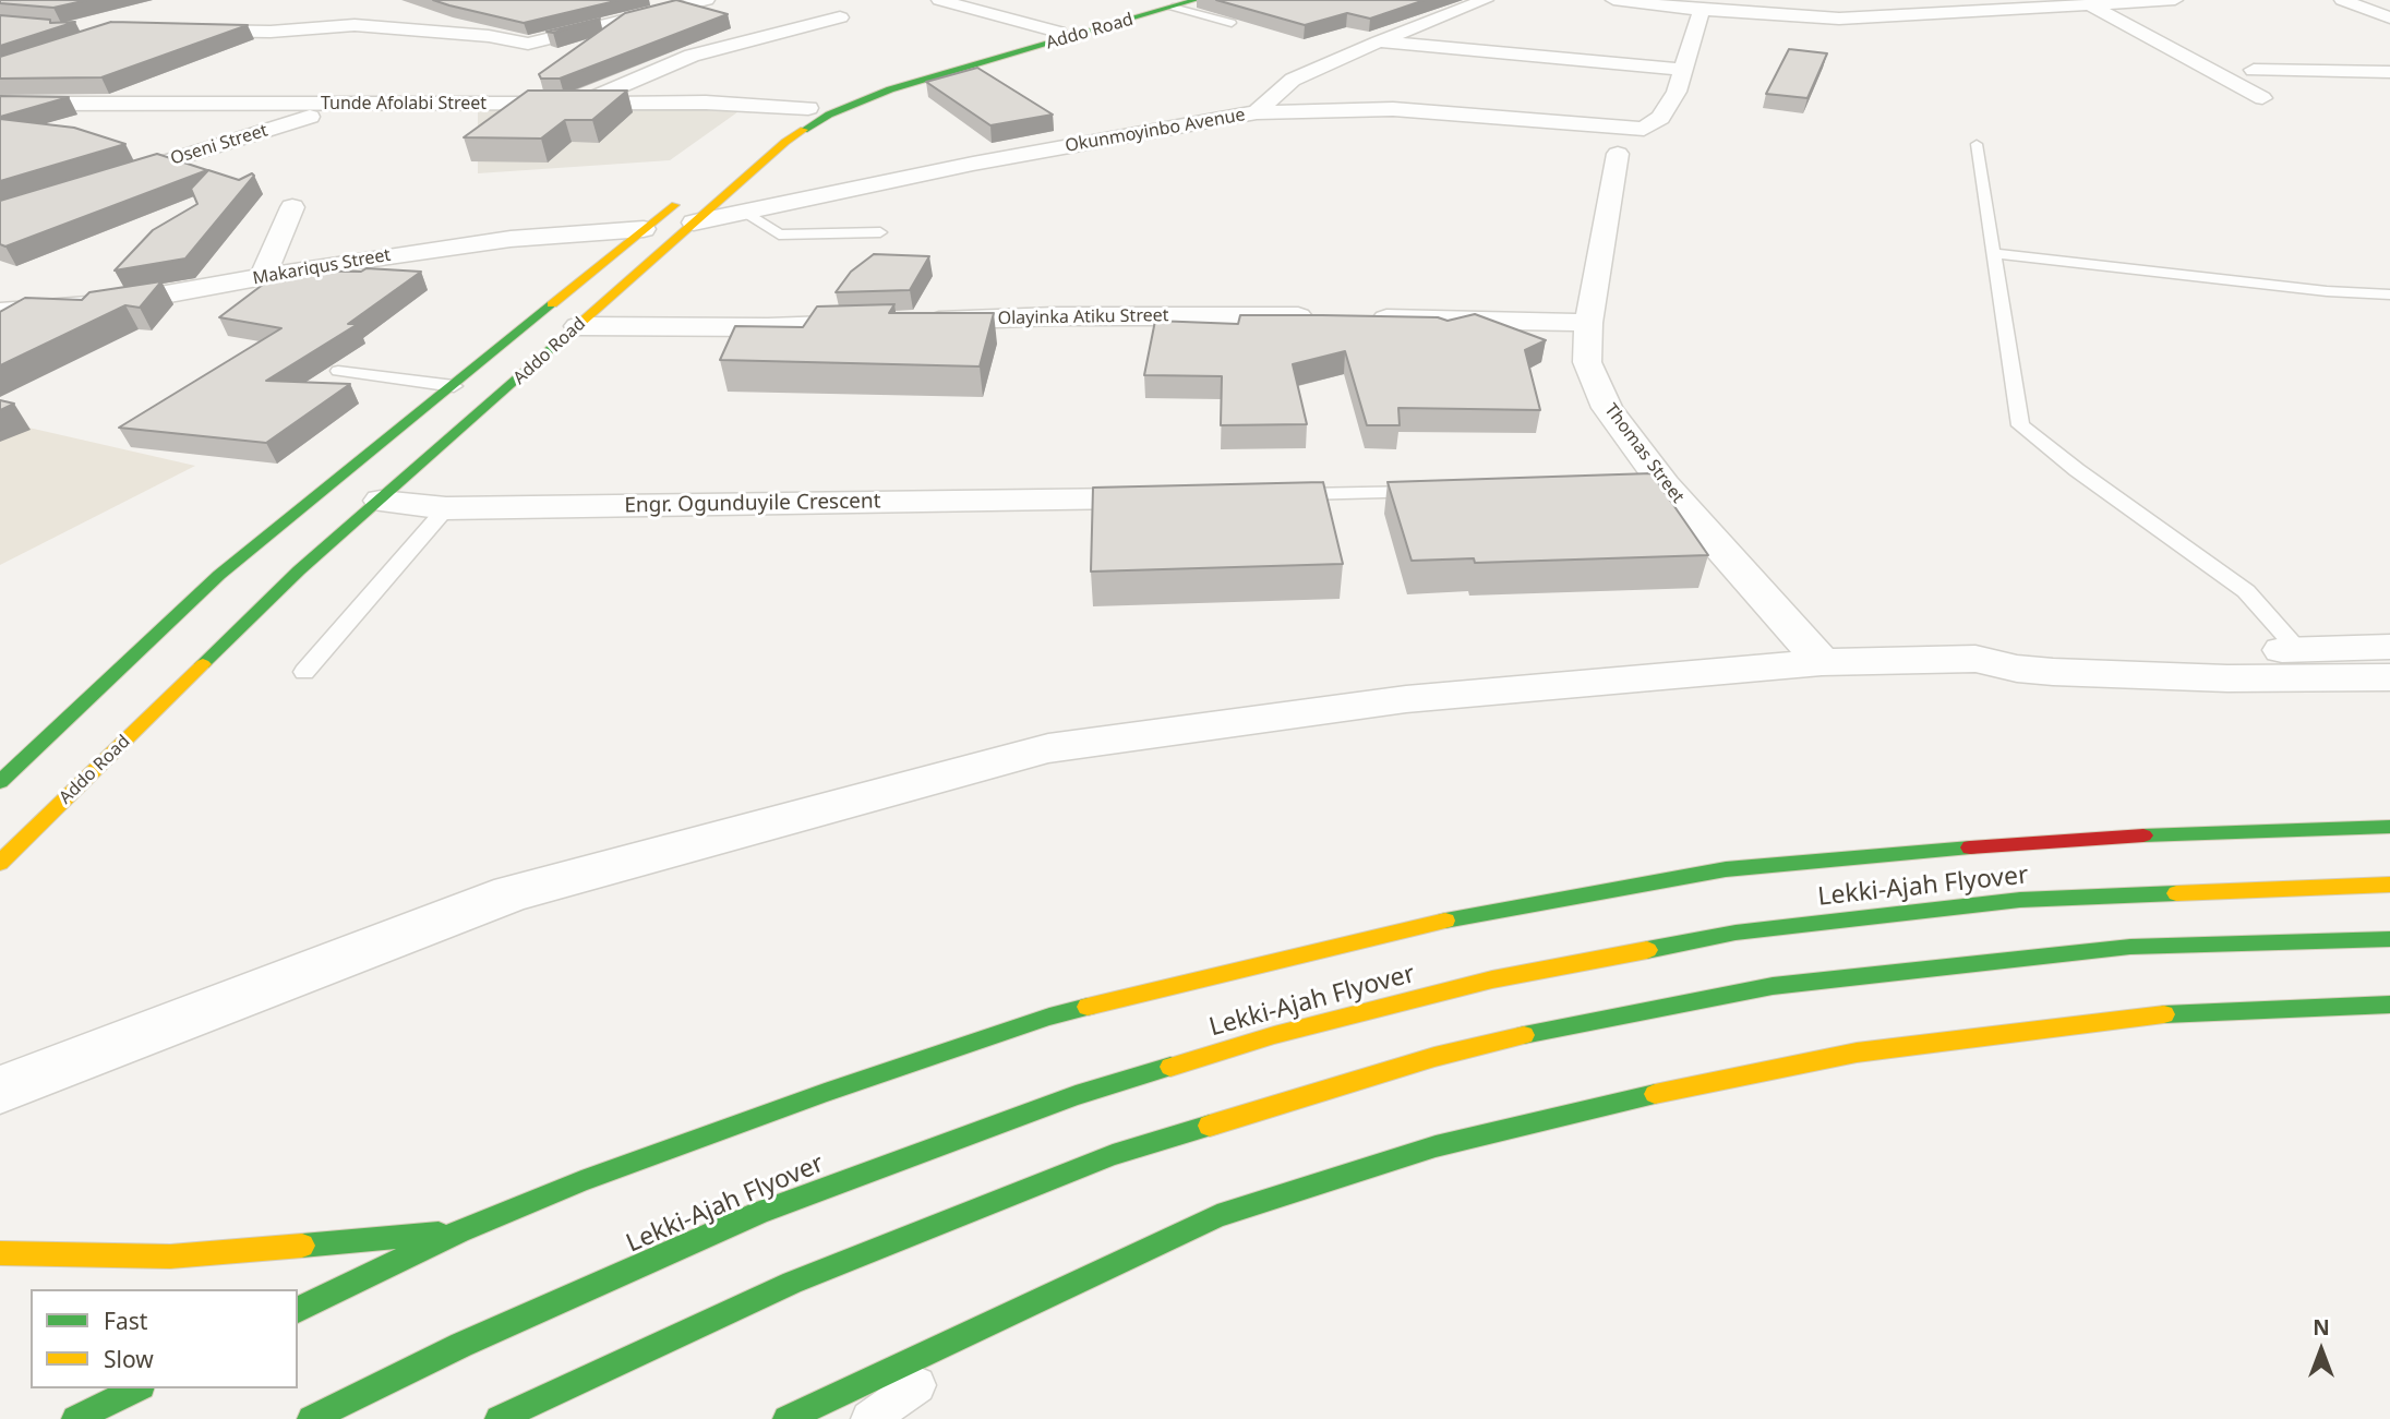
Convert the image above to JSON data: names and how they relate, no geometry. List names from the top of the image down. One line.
{"streets":{"main road":["Addo Road","Lekki-Ajah Flyover"],"street":["Tunde Afolabi Street","Okunmoyinbo Avenue","Oseni Street","Makariqus Street","Olayinka Atiku Street","Thomas Street","Engr. Ogunduyile Crescent"]},"crossings":[["Addo Road","Tunde Afolabi Street"],["Addo Road","Okunmoyinbo Avenue"],["Addo Road","Makariqus Street"],["Addo Road","Engr. Ogunduyile Crescent"],["Tunde Afolabi Street","Oseni Street"],["Okunmoyinbo Avenue","Thomas Street"]],"legend":["Fast","Slow"],"north":"top"}
